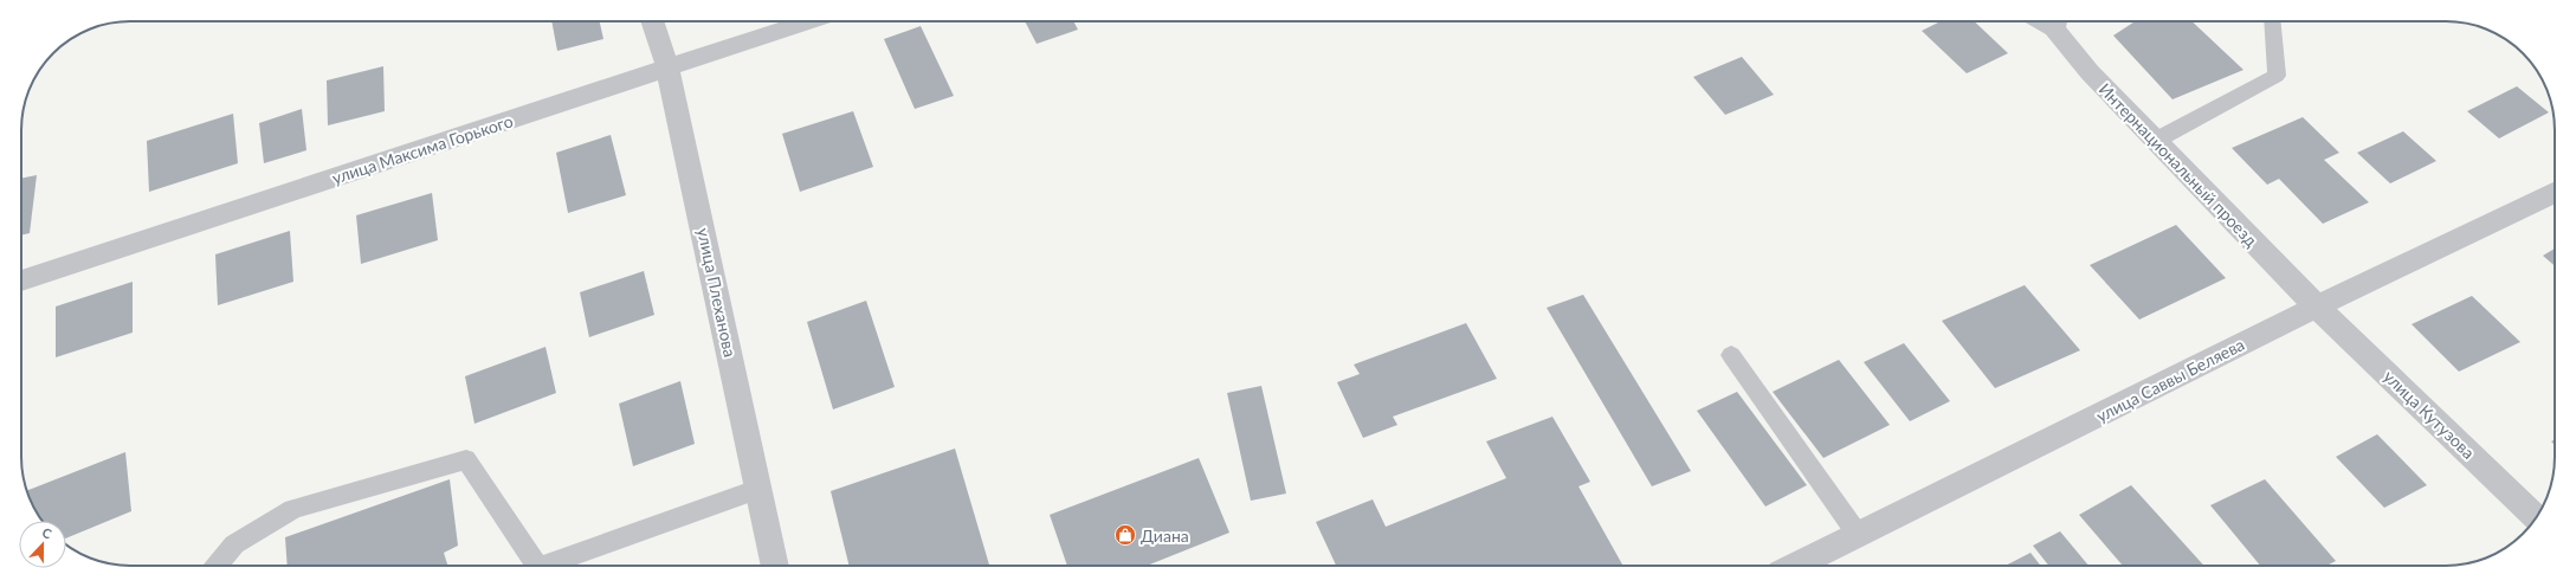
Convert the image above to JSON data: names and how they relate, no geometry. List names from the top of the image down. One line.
{"streets":{"street":["улица Максима Горького","Интернациональный проезд","улица Плеханова","улица Саввы Беляева","улица Кутузова"]},"crossings":[["улица Максима Горького","улица Плеханова"],["Интернациональный проезд","улица Саввы Беляева"],["Интернациональный проезд","улица Кутузова"],["улица Саввы Беляева","улица Кутузова"]],"places":{"shop":["Диана"]},"north":"top"}
